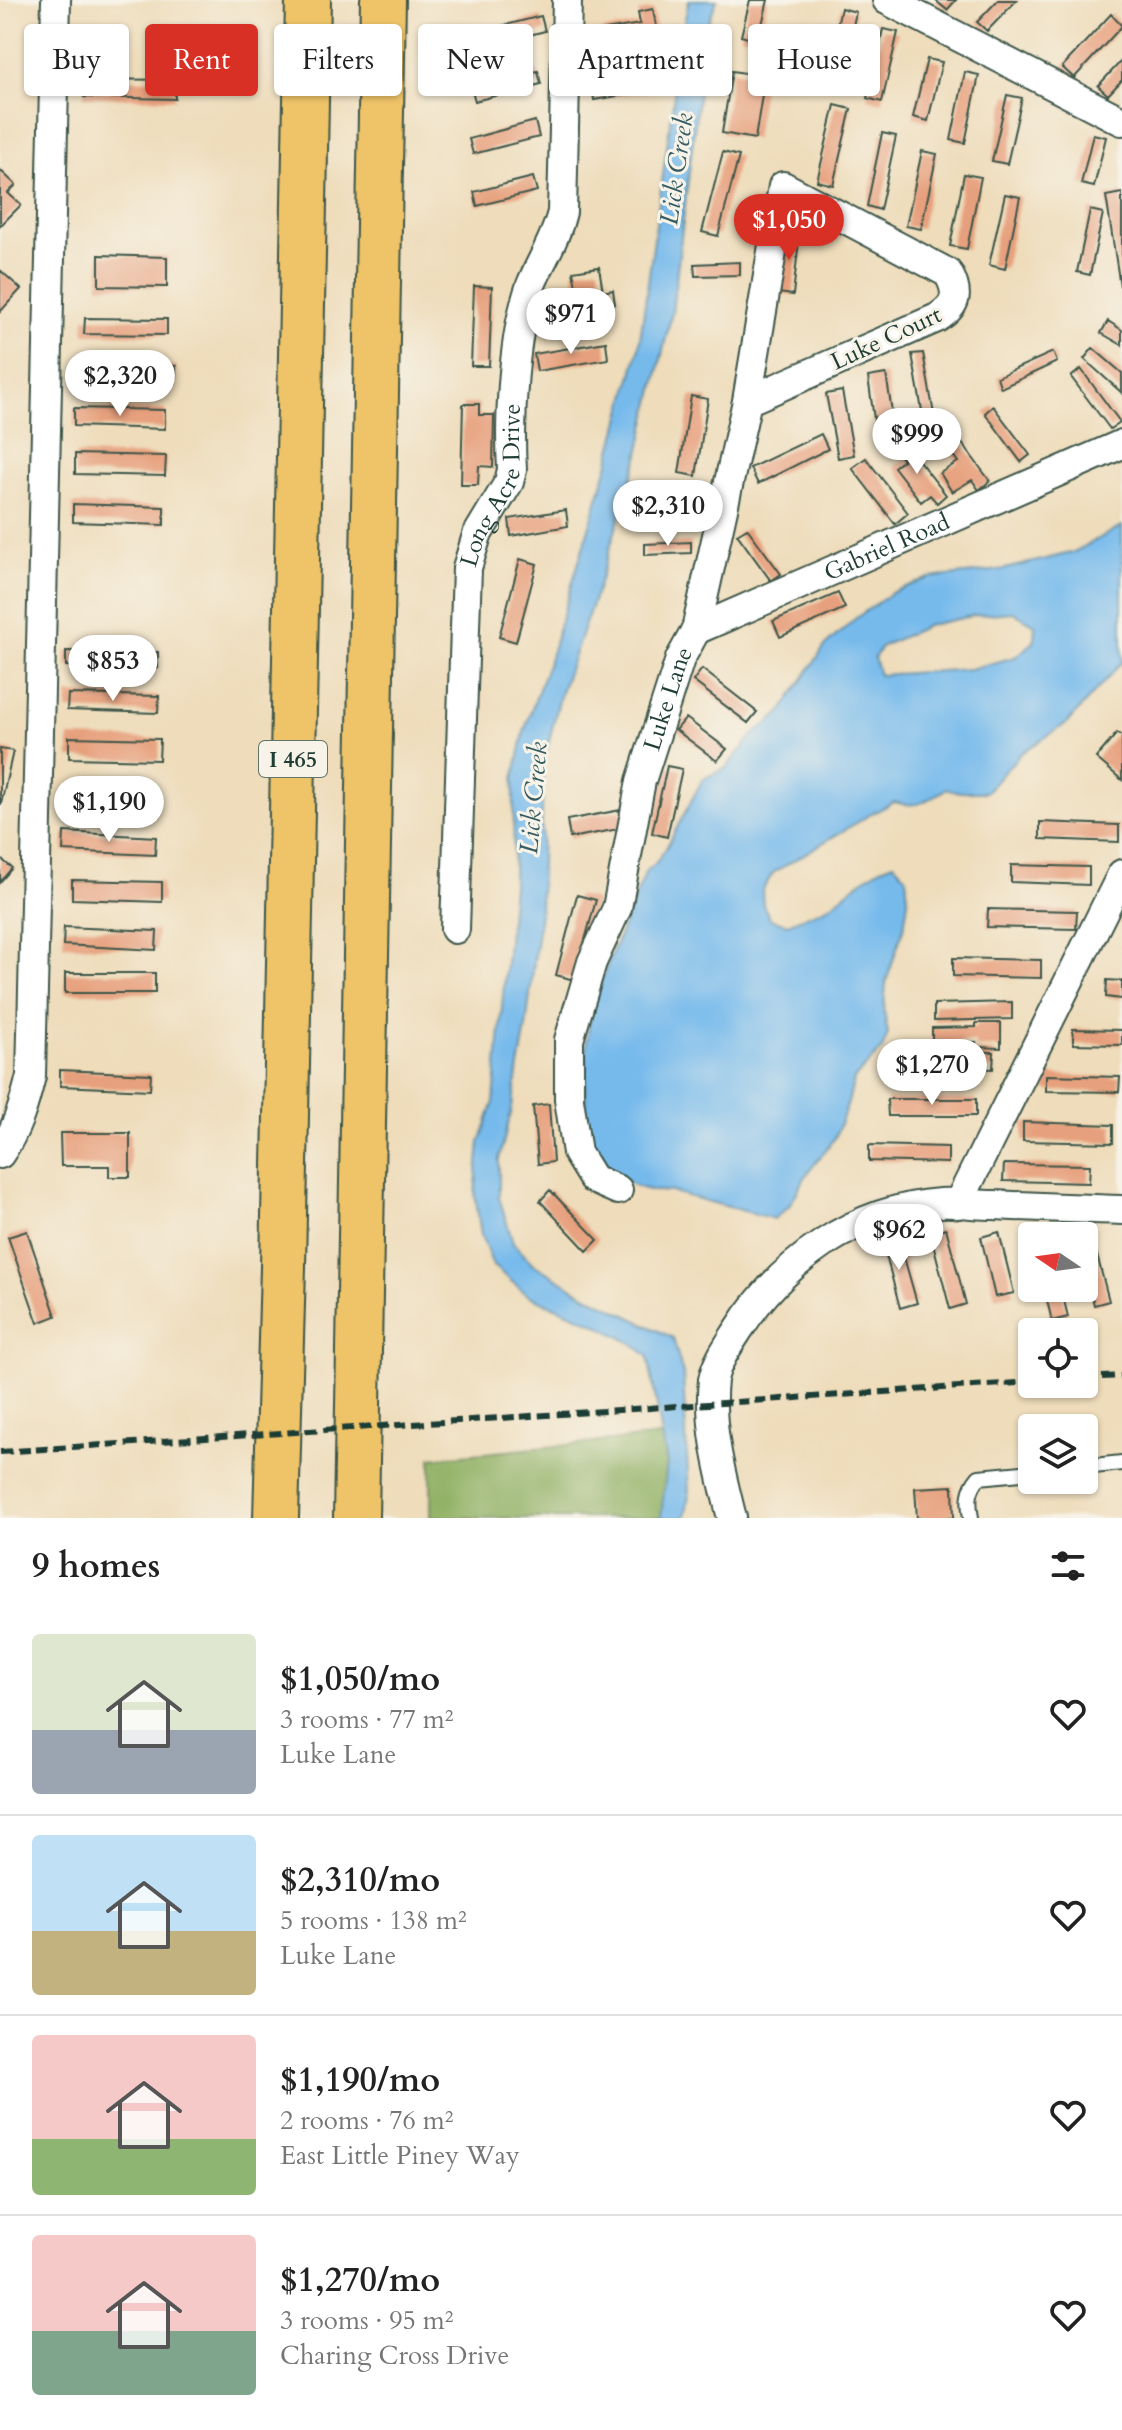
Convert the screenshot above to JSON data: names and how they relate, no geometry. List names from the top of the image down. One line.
{"streets":{"highway":["I 465"],"street":["Luke Court","Long Acre Drive","Gabriel Road","Luke Lane"]},"crossings":[["Luke Court","Luke Lane"],["Gabriel Road","Luke Lane"]],"water":["Lick Creek"],"north":"left","page":{"chip":["Buy","Rent","Filters","New","Apartment","House"],"price":["$1,050","$971","$2,320","$999","$2,310","$853","$1,190","$1,270","$962"],"heading":"9 homes","list":[{"name":"$1,050/mo","note":"3 rooms · 77 m² · Luke Lane"},{"name":"$2,310/mo","note":"5 rooms · 138 m² · Luke Lane"},{"name":"$1,190/mo","note":"2 rooms · 76 m² · East Little Piney Way"},{"name":"$1,270/mo","note":"3 rooms · 95 m² · Charing Cross Drive"}]}}
